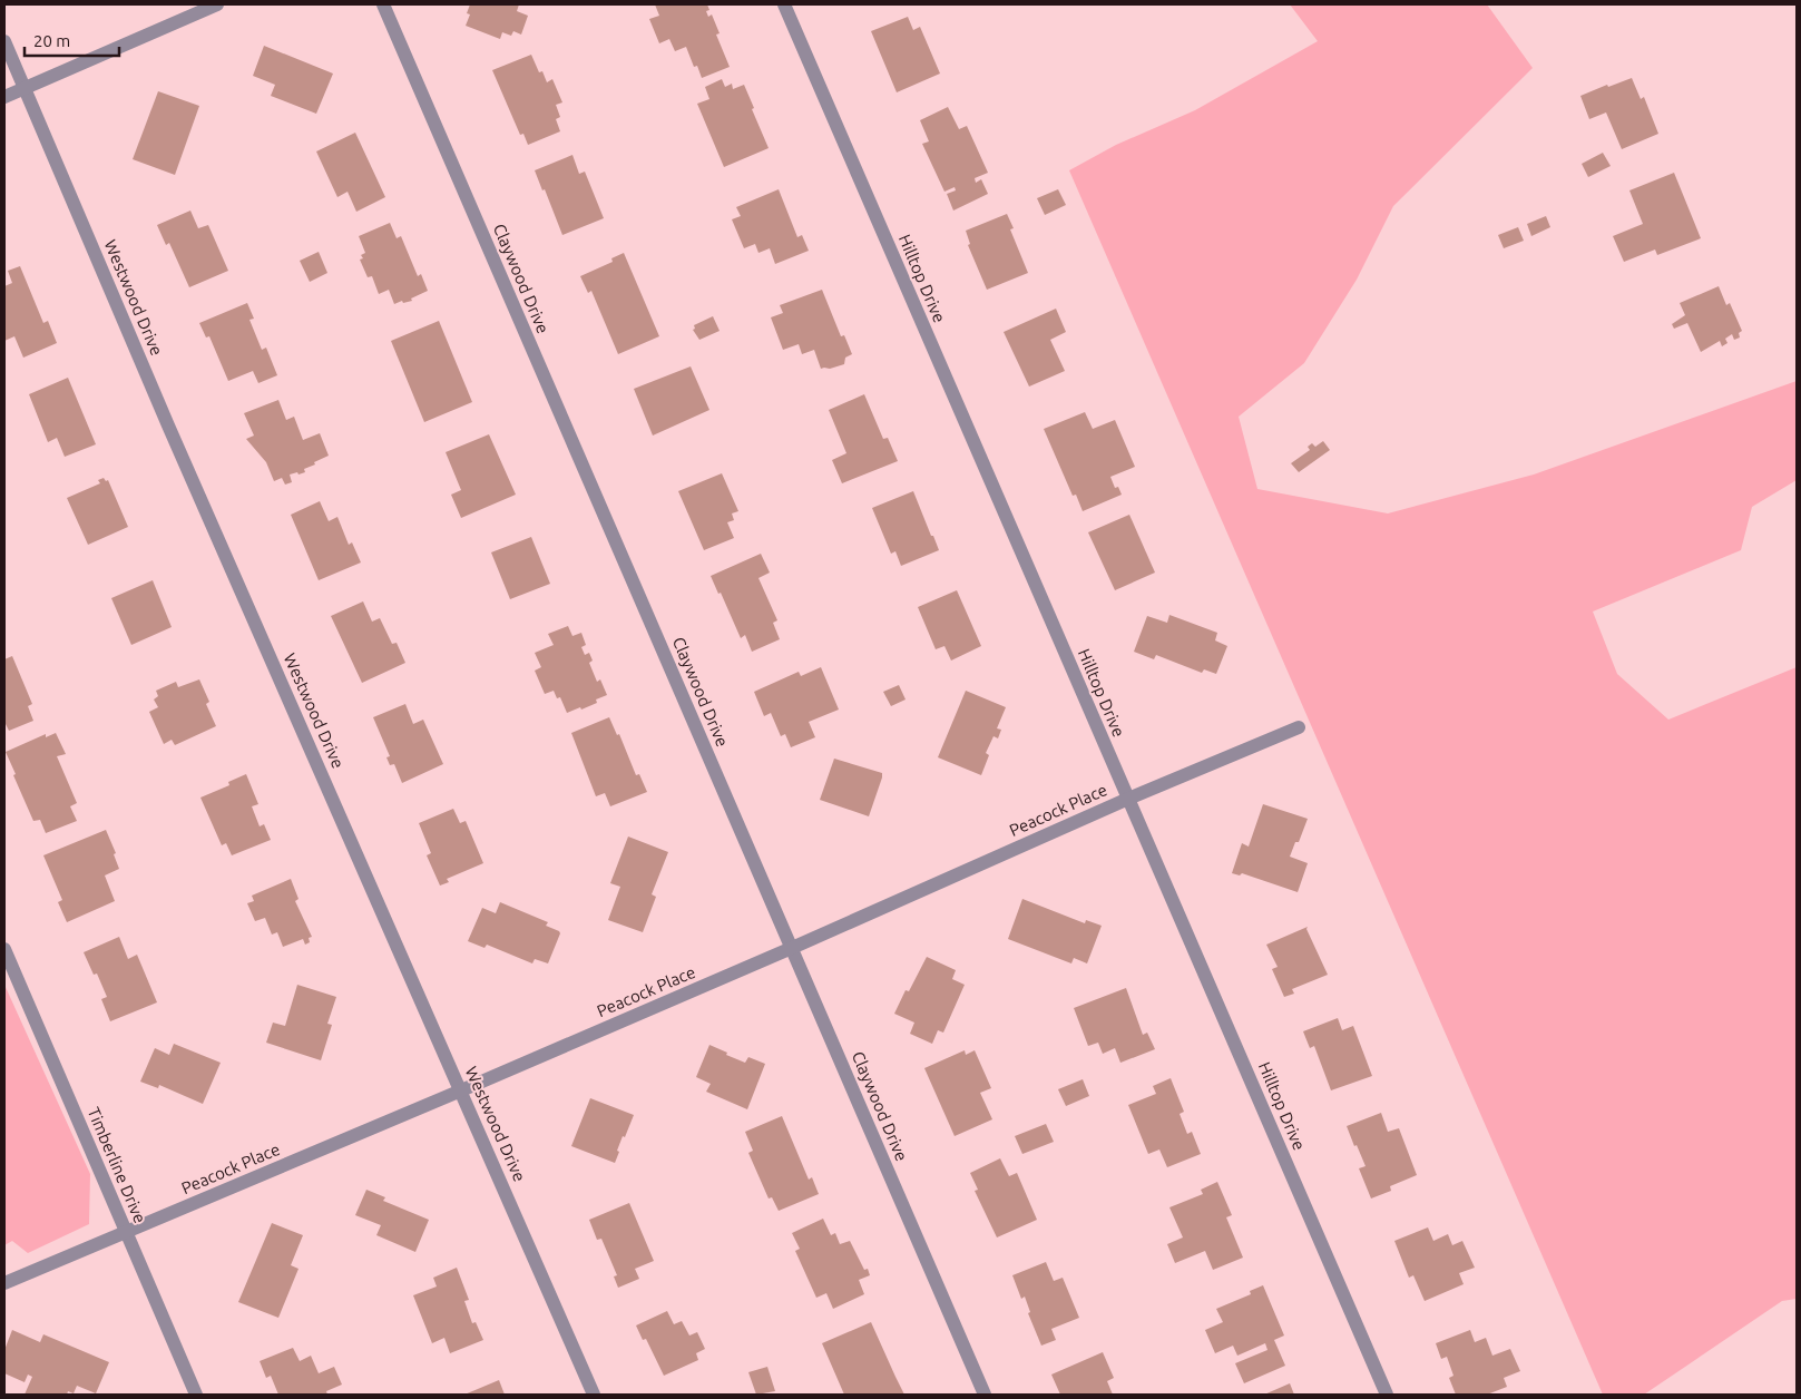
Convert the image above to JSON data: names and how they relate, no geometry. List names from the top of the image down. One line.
{"streets":{"street":["Claywood Drive","Hilltop Drive","Westwood Drive","Peacock Place","Timberline Drive"]},"crossings":[["Claywood Drive","Peacock Place"],["Hilltop Drive","Peacock Place"],["Westwood Drive","Peacock Place"],["Peacock Place","Timberline Drive"]],"scale_bar":"20 m"}
